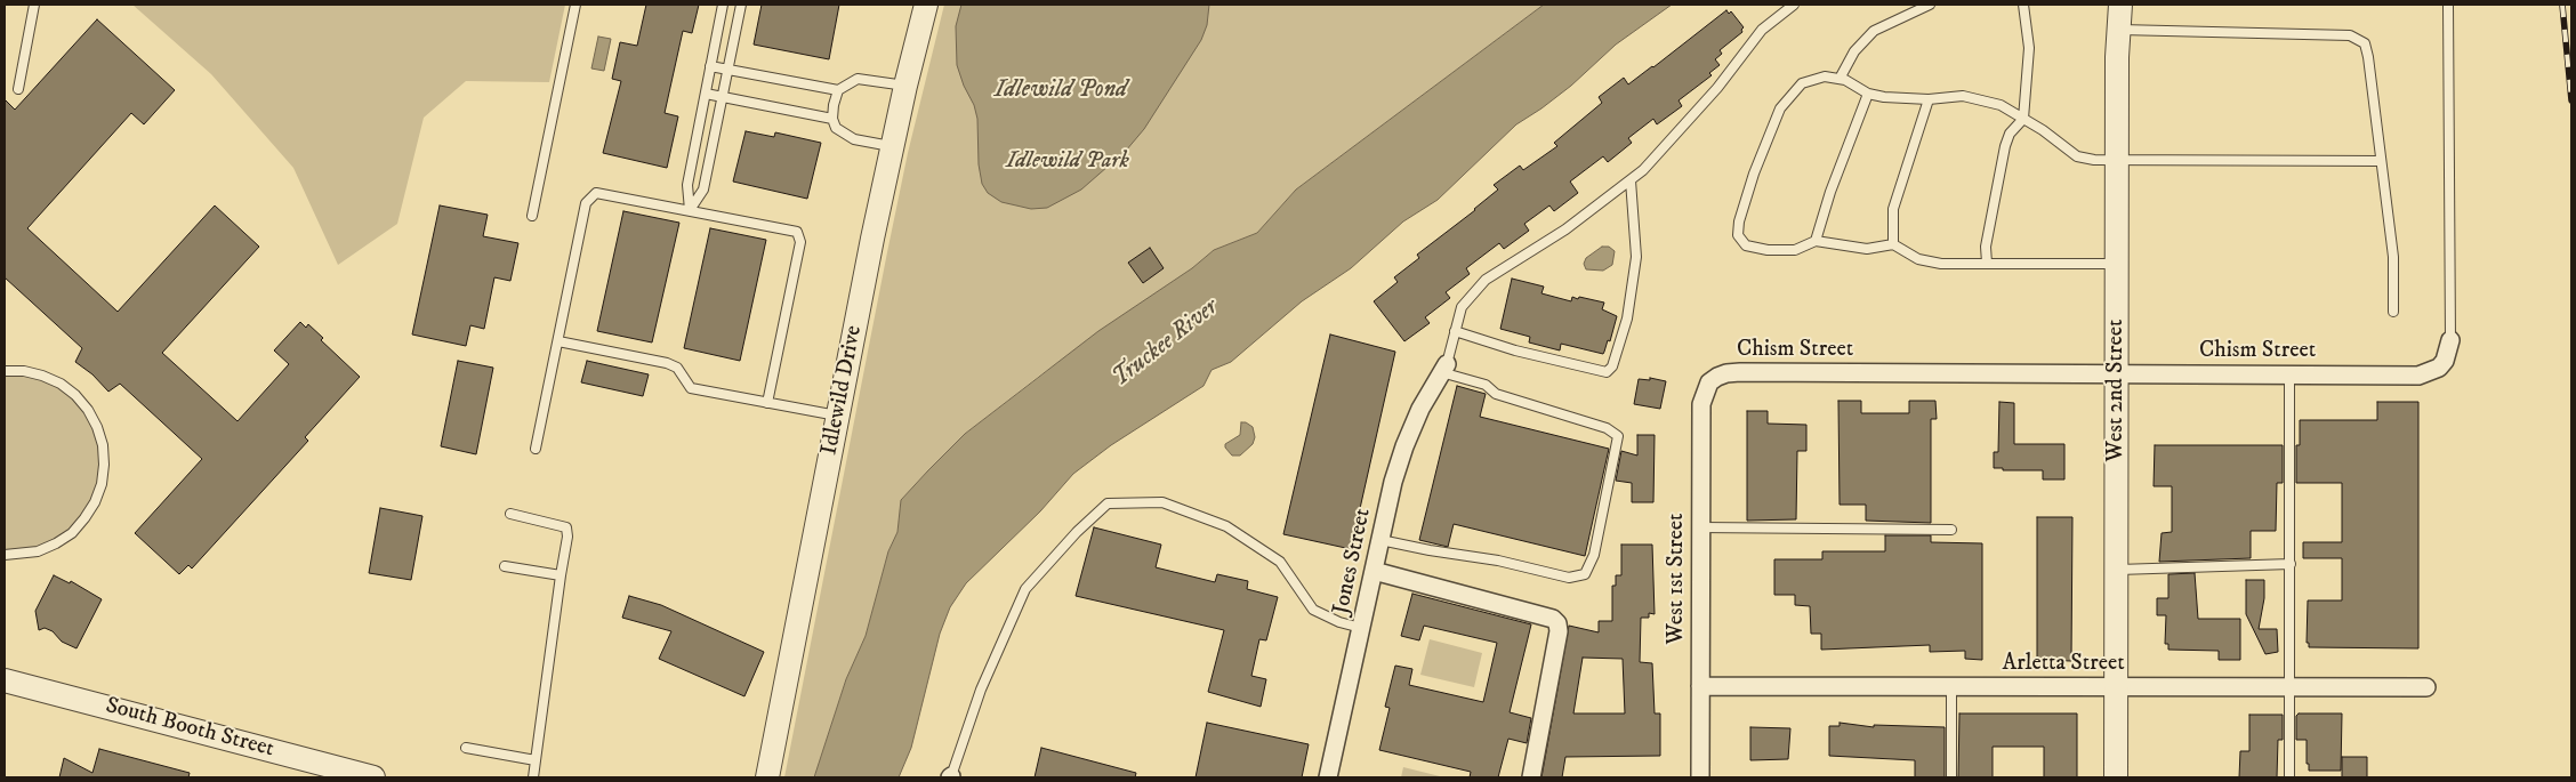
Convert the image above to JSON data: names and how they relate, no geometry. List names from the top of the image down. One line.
{"streets":{"street":["Chism Street","Idlewild Drive","West 2nd Street","Jones Street","West 1st Street","Arletta Street","South Booth Street"]},"crossings":[["Chism Street","West 2nd Street"],["Chism Street","West 1st Street"],["West 2nd Street","Arletta Street"],["West 1st Street","Arletta Street"]],"water":["Idlewild Pond","Truckee River"],"parks":["Idlewild Park"]}
